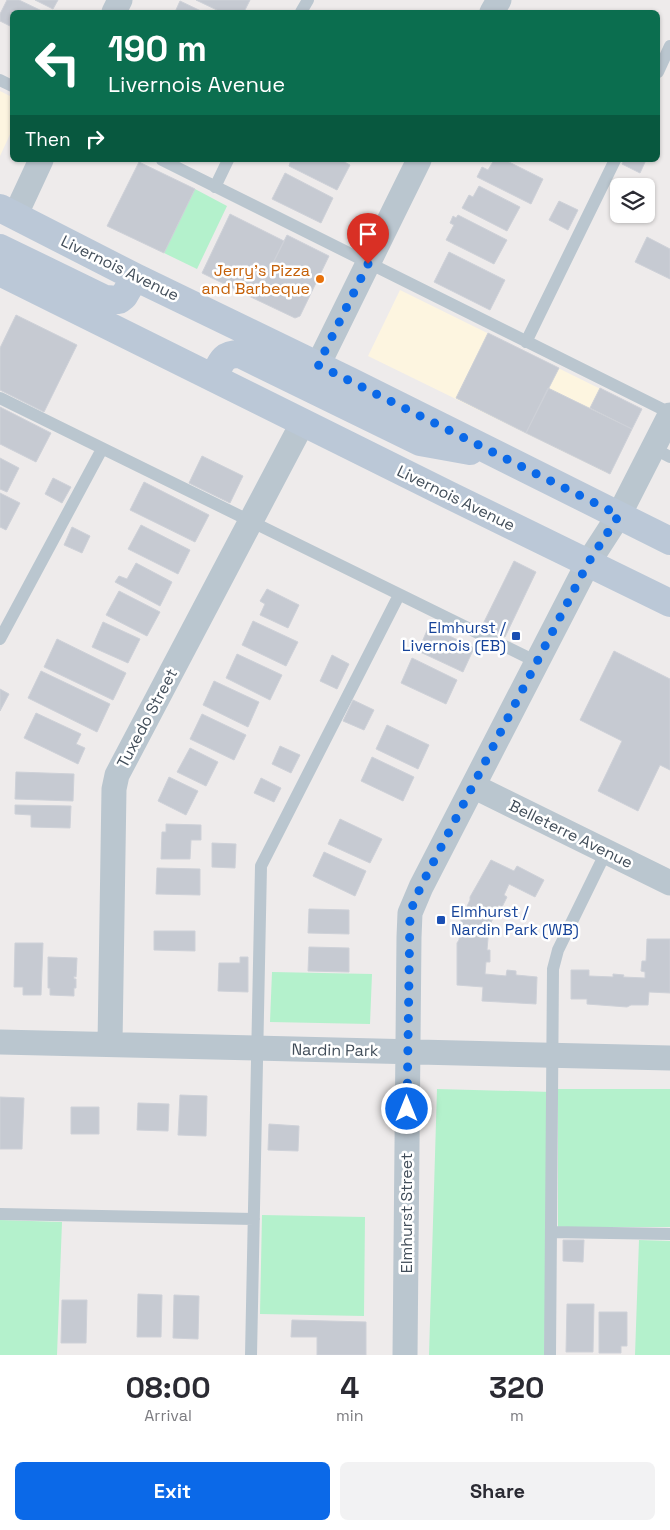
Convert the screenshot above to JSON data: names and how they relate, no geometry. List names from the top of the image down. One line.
{"streets":{"main road":["Livernois Avenue"],"street":["Tuxedo Street","Belleterre Avenue","Nardin Park","Elmhurst Street"]},"crossings":[["Livernois Avenue","Tuxedo Street"],["Livernois Avenue","Elmhurst Street"],["Tuxedo Street","Nardin Park"],["Belleterre Avenue","Elmhurst Street"],["Nardin Park","Elmhurst Street"]],"places":{"other":["Jerry's Pizza and Barbeque"],"transit":["Elmhurst / Livernois (EB)","Elmhurst / Nardin Park (WB)"]},"page":{"turn":["190 m","Livernois Avenue"],"then":"Then","eta":["08:00","Arrival","4","min","320","m"],"buttons":["Exit","Share"]}}
